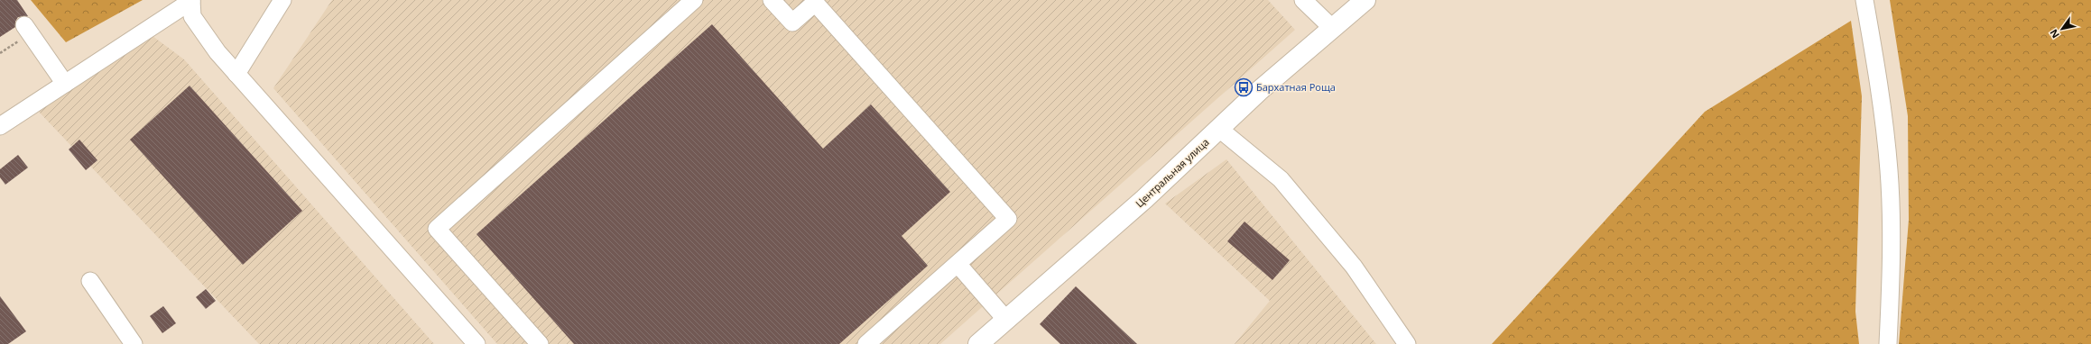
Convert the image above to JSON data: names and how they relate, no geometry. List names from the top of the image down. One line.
{"streets":{"main road":["Центральная улица"]},"places":{"bus stop":["Бархатная Роща"]},"north":"bottom left"}
